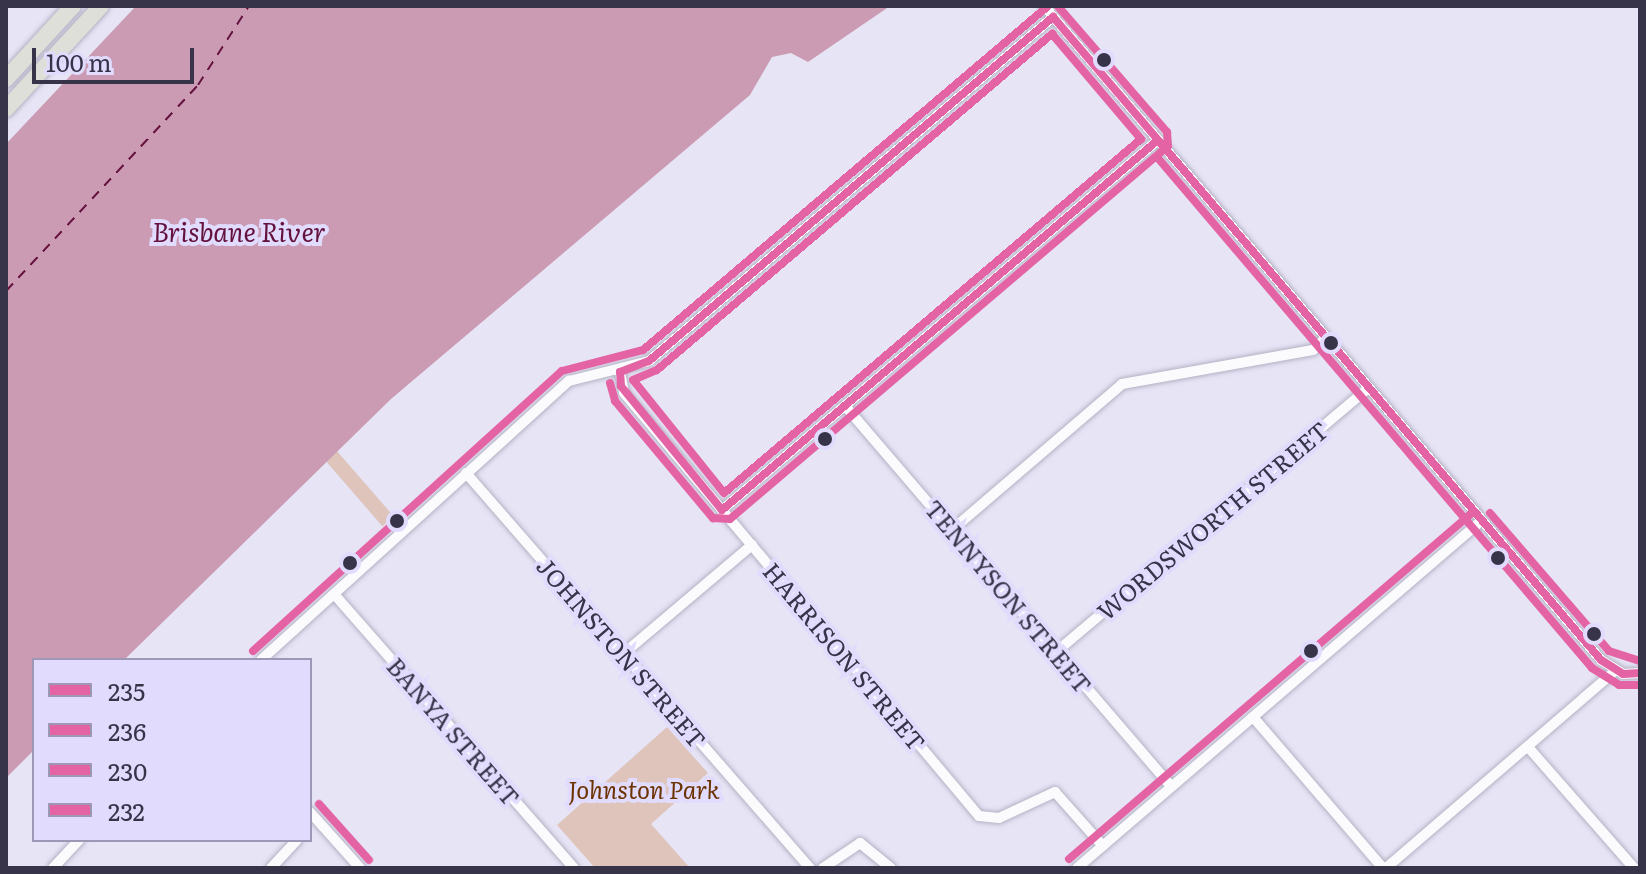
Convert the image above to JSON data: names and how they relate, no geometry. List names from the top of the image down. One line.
{"streets":{"street":["WORDSWORTH STREET","TENNYSON STREET","JOHNSTON STREET","HARRISON STREET","BANYA STREET"]},"crossings":[["WORDSWORTH STREET","TENNYSON STREET"]],"water":["Brisbane River"],"parks":["Johnston Park"],"lines":["transit line 230","transit line 235","transit line 236","transit line 232"],"legend":["235","236","230","232"],"scale_bar":"100 m"}
